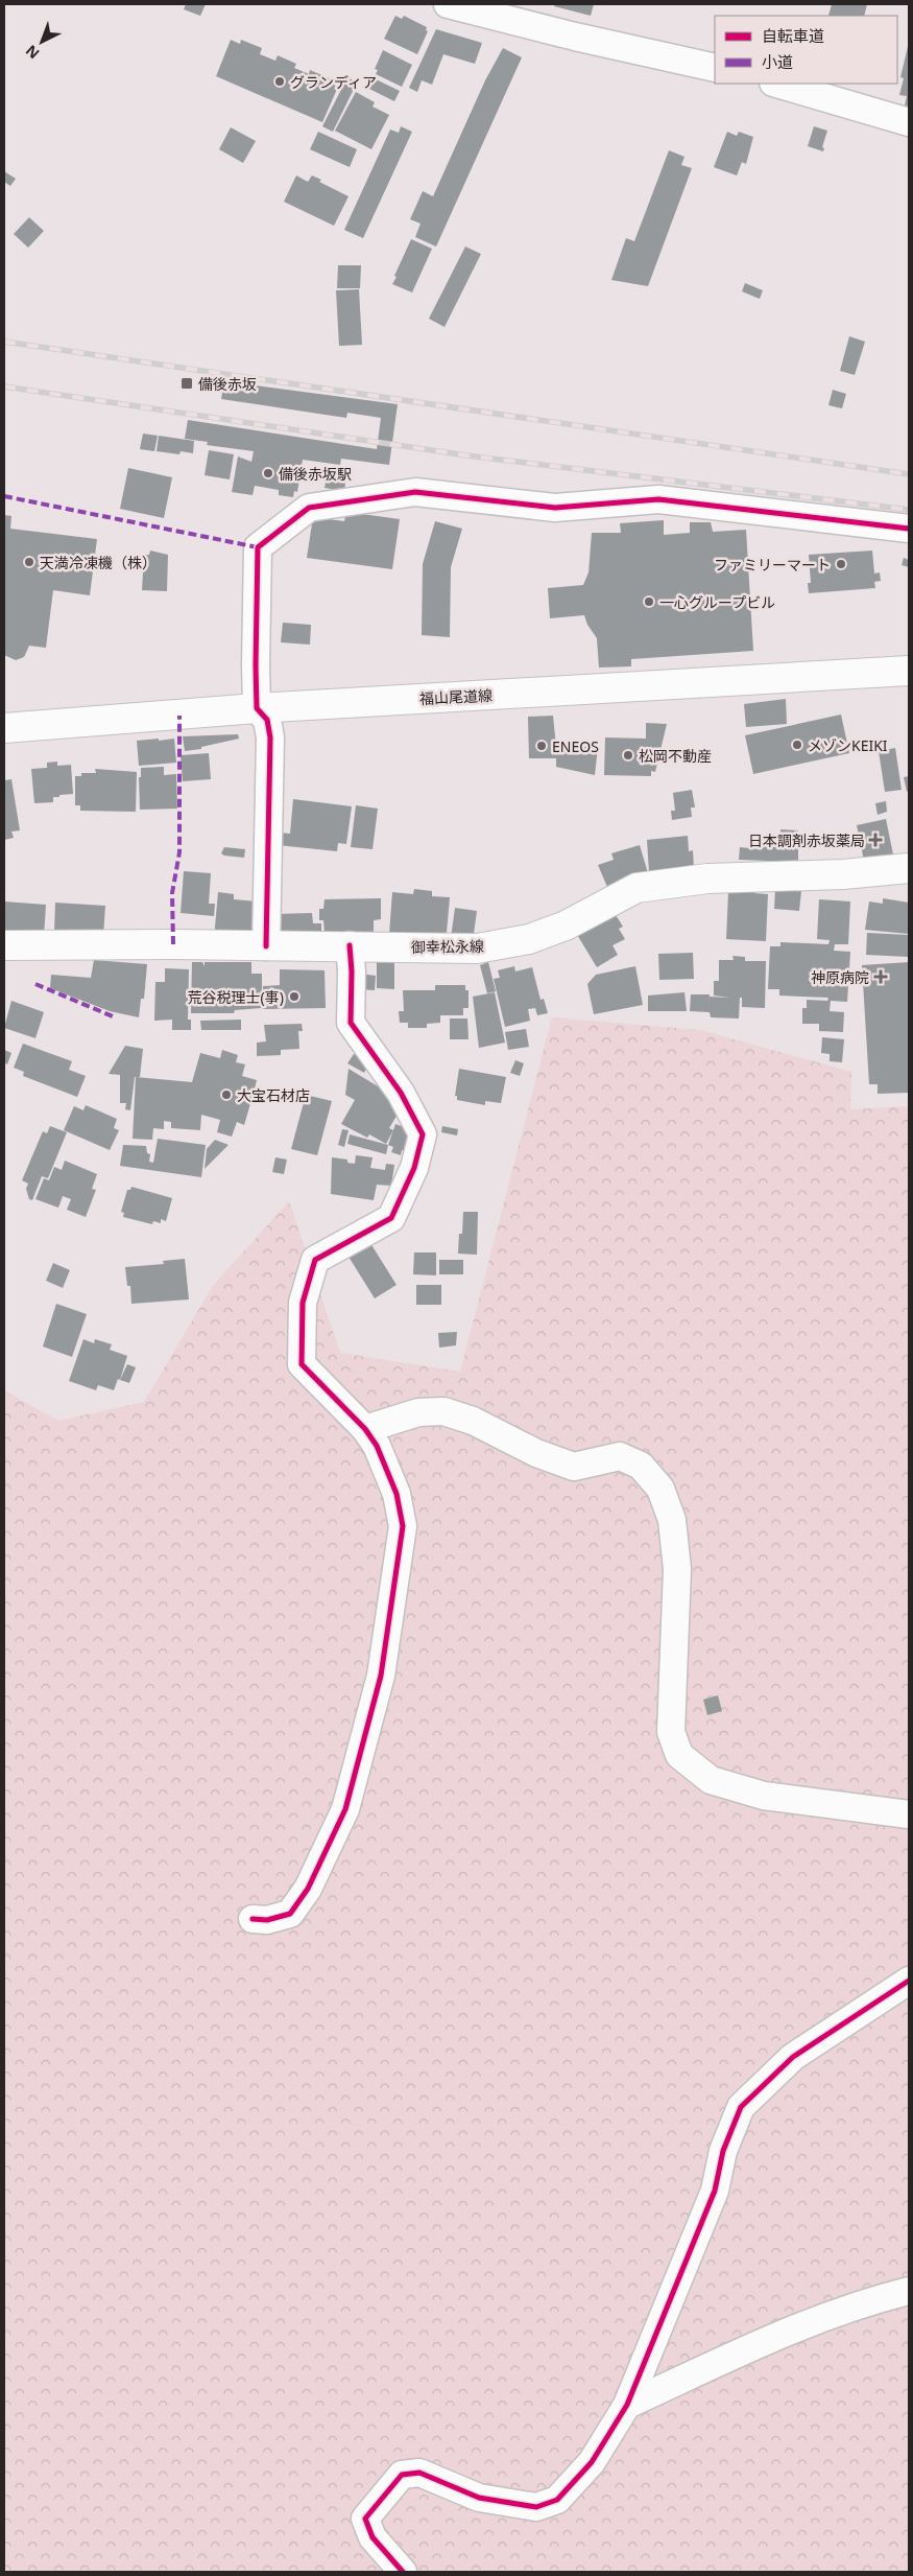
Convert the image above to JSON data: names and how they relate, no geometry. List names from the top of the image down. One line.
{"streets":{"main road":["福山尾道線","御幸松永線"]},"places":{"other":["グランディア","備後赤坂駅","天満冷凍機（株）","ファミリーマート","一心グループビル","メゾンKEIKI","ENEOS","松岡不動産","荒谷税理士(事)","大宝石材店"],"transit":["備後赤坂"],"health":["日本調剤赤坂薬局","神原病院"]},"legend":["自転車道","小道"],"north":"bottom left"}
